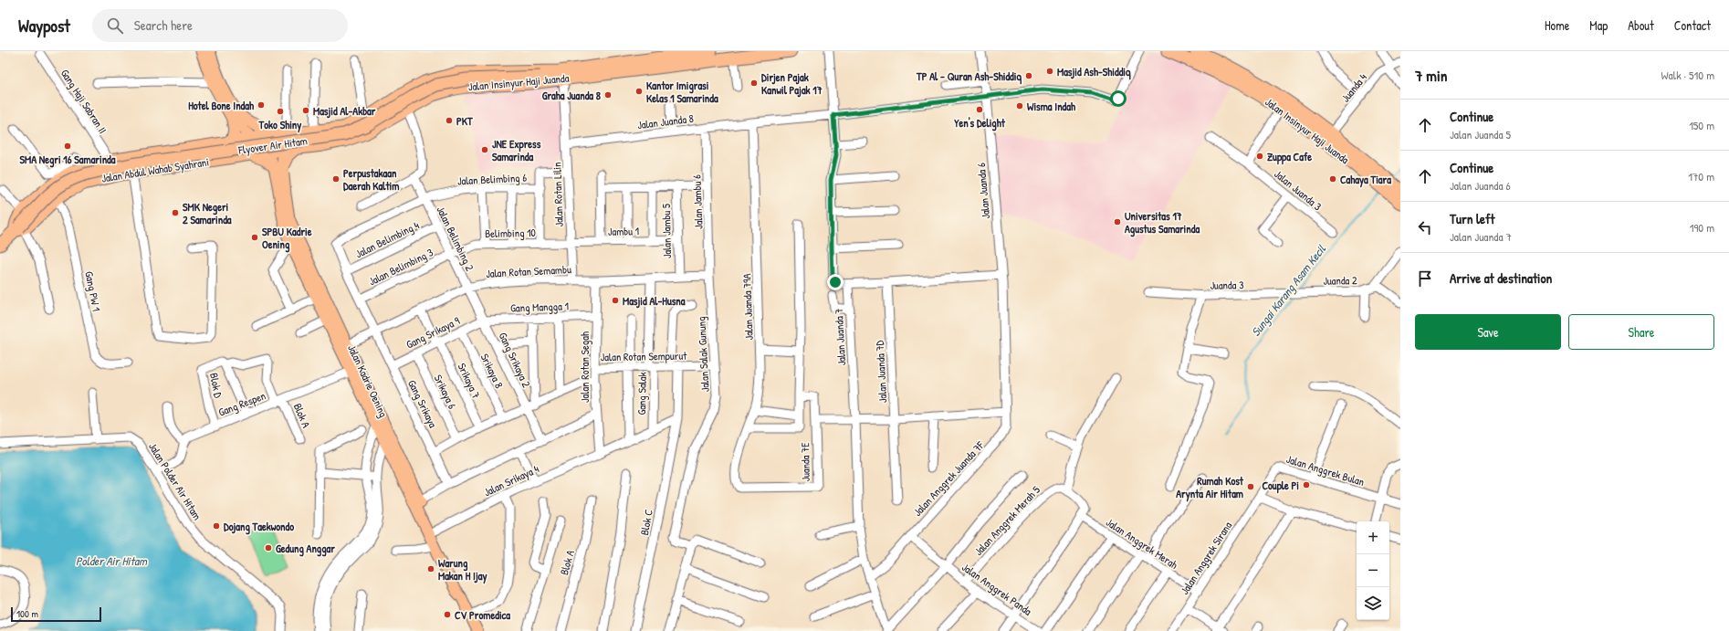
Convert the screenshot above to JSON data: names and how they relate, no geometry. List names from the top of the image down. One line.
{"streets":{"highway":["Jalan Insinyur Haji Juanda","Flyover Air Hitam","Jalan Abdul Wahab Syahrani"],"main road":["Jalan Kadrie Oening"],"street":["Juanda 4","Gang Haji Sabran II","Jalan Juanda 8","Jalan Belimbing 6","Jalan Juanda 3","Jalan Juanda 6","Jalan Rotan Lilin","Jalan Jambu 6","Jambu 1","Jalan Jambu 5","Belimbing 10","Jalan Belimbing 2","Jalan Belimbing 4","Jalan Belimbing 3","Jalan Rotan Semambu","Juanda 2","Juanda 3","Gang PW 1","Gang Mangga 1","Jalan Juanda 79A","Gang Srikaya 9","Jalan Juanda 7","Jalan Salak Gunung","Jalan Rotan Sempurut","Gang Srikaya 2","Jalan Rotan Segah","Srikaya 8","Jalan Juanda 7D","Srikaya 7","Blok D","Srikaya 6","Gang Salak","Gang Respen","Gang Srikaya","Blok A","Juanda 7E","Jalan Anggrek Bulan","Jalan Anggrek Juanda 7F","Jalan Srikaya 4","Jalan Polder Air Hitam","Jalan Anggrek Merah 5","Blok C","Jalan Anggrek Merah","Jalan Anggrek Sirana","Jalan Anggrek Panda"]},"crossings":[["Jalan Insinyur Haji Juanda","Juanda 4"],["Jalan Insinyur Haji Juanda","Flyover Air Hitam"],["Jalan Insinyur Haji Juanda","Jalan Abdul Wahab Syahrani"],["Gang Haji Sabran II","Jalan Abdul Wahab Syahrani"],["Jalan Juanda 8","Jalan Rotan Lilin"],["Jalan Juanda 8","Jalan Jambu 6"],["Jalan Juanda 8","Jalan Juanda 79A"],["Flyover Air Hitam","Jalan Abdul Wahab Syahrani"],["Jalan Abdul Wahab Syahrani","Gang PW 1"],["Jalan Belimbing 6","Jalan Belimbing 2"],["Jalan Belimbing 6","Gang Srikaya"],["Jalan Juanda 6","Jalan Anggrek Juanda 7F"],["Jalan Rotan Lilin","Jambu 1"],["Jalan Rotan Lilin","Belimbing 10"],["Jalan Rotan Lilin","Jalan Rotan Semambu"],["Jalan Jambu 6","Jalan Rotan Semambu"],["Jalan Jambu 6","Jalan Salak Gunung"],["Jambu 1","Jalan Jambu 5"],["Jambu 1","Belimbing 10"],["Jalan Jambu 5","Jalan Rotan Semambu"],["Belimbing 10","Jalan Belimbing 2"],["Belimbing 10","Jalan Belimbing 3"],["Jalan Belimbing 2","Jalan Belimbing 4"],["Jalan Belimbing 2","Jalan Belimbing 3"],["Jalan Belimbing 2","Jalan Rotan Semambu"],["Jalan Belimbing 2","Gang Srikaya 2"],["Jalan Belimbing 4","Gang Srikaya"],["Jalan Belimbing 3","Gang Srikaya"],["Jalan Rotan Semambu","Jalan Salak Gunung"],["Jalan Rotan Semambu","Gang Srikaya 2"],["Jalan Rotan Semambu","Jalan Rotan Segah"],["Jalan Rotan Semambu","Jalan Kadrie Oening"],["Jalan Rotan Semambu","Srikaya 7"],["Jalan Rotan Semambu","Gang Salak"],["Jalan Rotan Semambu","Gang Srikaya"],["Juanda 2","Juanda 3"],["Gang Mangga 1","Gang Srikaya 9"],["Gang Mangga 1","Gang Srikaya 2"],["Gang Mangga 1","Jalan Rotan Segah"],["Jalan Juanda 79A","Juanda 7E"],["Gang Srikaya 9","Gang Srikaya 2"],["Gang Srikaya 9","Srikaya 8"],["Gang Srikaya 9","Srikaya 7"],["Gang Srikaya 9","Srikaya 6"],["Gang Srikaya 9","Gang Srikaya"],["Jalan Juanda 7","Jalan Anggrek Juanda 7F"],["Jalan Salak Gunung","Jalan Rotan Sempurut"],["Jalan Rotan Sempurut","Jalan Rotan Segah"],["Jalan Rotan Sempurut","Gang Salak"],["Jalan Rotan Sempurut","Blok C"],["Jalan Rotan Segah","Gang Salak"],["Jalan Rotan Segah","Jalan Srikaya 4"],["Jalan Kadrie Oening","Gang Respen"],["Jalan Kadrie Oening","Jalan Srikaya 4"],["Blok D","Gang Respen"],["Blok D","Blok A"],["Gang Salak","Jalan Srikaya 4"],["Gang Respen","Blok A"],["Jalan Anggrek Bulan","Jalan Anggrek Sirana"],["Jalan Anggrek Juanda 7F","Jalan Anggrek Panda"],["Jalan Anggrek Merah 5","Jalan Anggrek Panda"],["Jalan Anggrek Merah","Jalan Anggrek Sirana"]],"water":["Sungai Karang Asam Kecil","Polder Air Hitam"],"places":["Masjid Ash-Shiddiq","TP Al - Quran Ash-Shiddiq","Dirjen Pajak Kanwil Pajak 17","Kantor Imigrasi Kelas 1 Samarinda","Graha Juanda 8","Hotel Bone Indah","Wisma Indah","Yen's Delight","Masjid Al-Akbar","Toko Shiny","PKT","SMA Negri 16 Samarinda","JNE Express Samarinda","Zuppa Cafe","Perpustakaan Daerah Kaltim","Cahaya Tiara","SMK Negeri 2 Samarinda","Universitas 17 Agustus Samarinda","SPBU Kadrie Oening","Masjid Al-Husna","Couple Pi","Rumah Kost Arynta Air Hitam","Dojang Taekwondo","Gedung Anggar","Warung Makan H Ijay","CV Promedica"],"scale_bar":"100 m","page":{"header":"Waypost","search":"Search here","nav":["Home","Map","About","Contact"],"heading":["7 min","Walk · 510 m"],"list":[["Continue","Jalan Juanda 5","150 m"],["Continue","Jalan Juanda 6","170 m"],["Turn left","Jalan Juanda 7","190 m"],"Arrive at destination"],"buttons":["Save","Share"],"map_buttons":["+","−"],"scale":"100 m"}}
